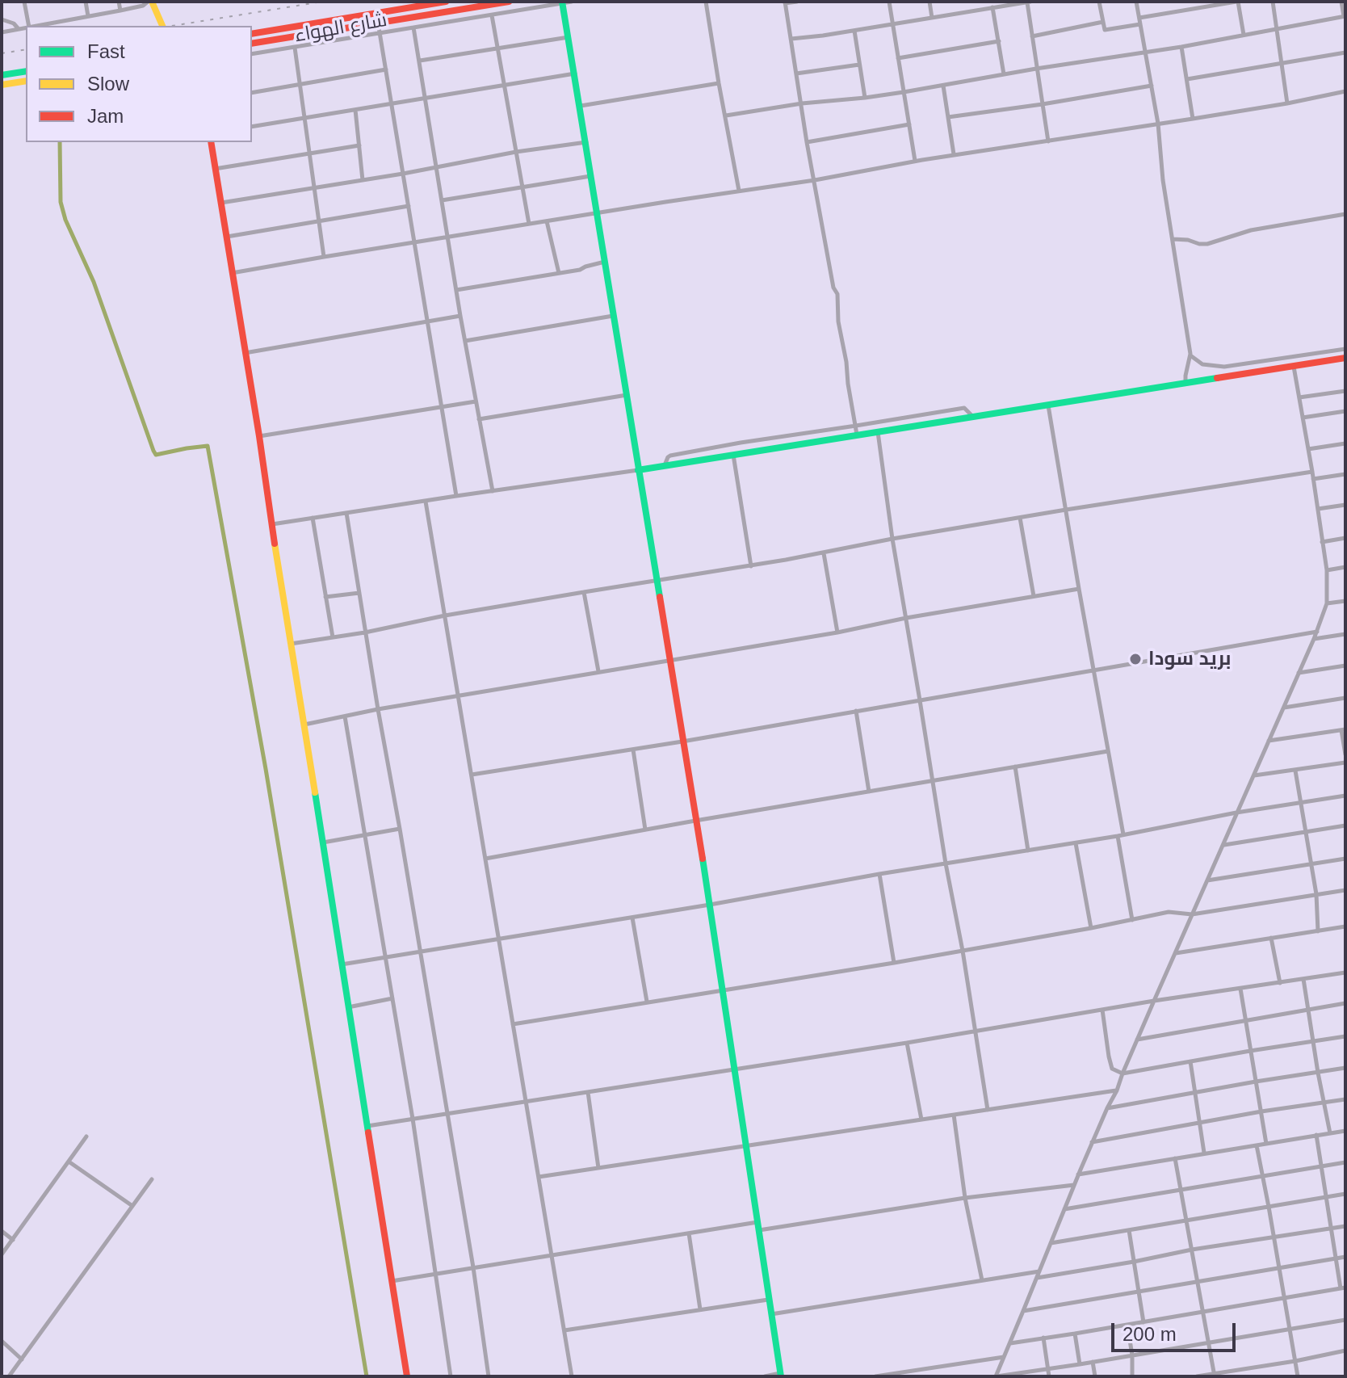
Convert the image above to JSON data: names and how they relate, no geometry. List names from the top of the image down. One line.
{"streets":{"main road":["شارع الهواء"]},"places":["بريد سودا"],"legend":["Fast","Slow","Jam"],"scale_bar":"200 m"}
